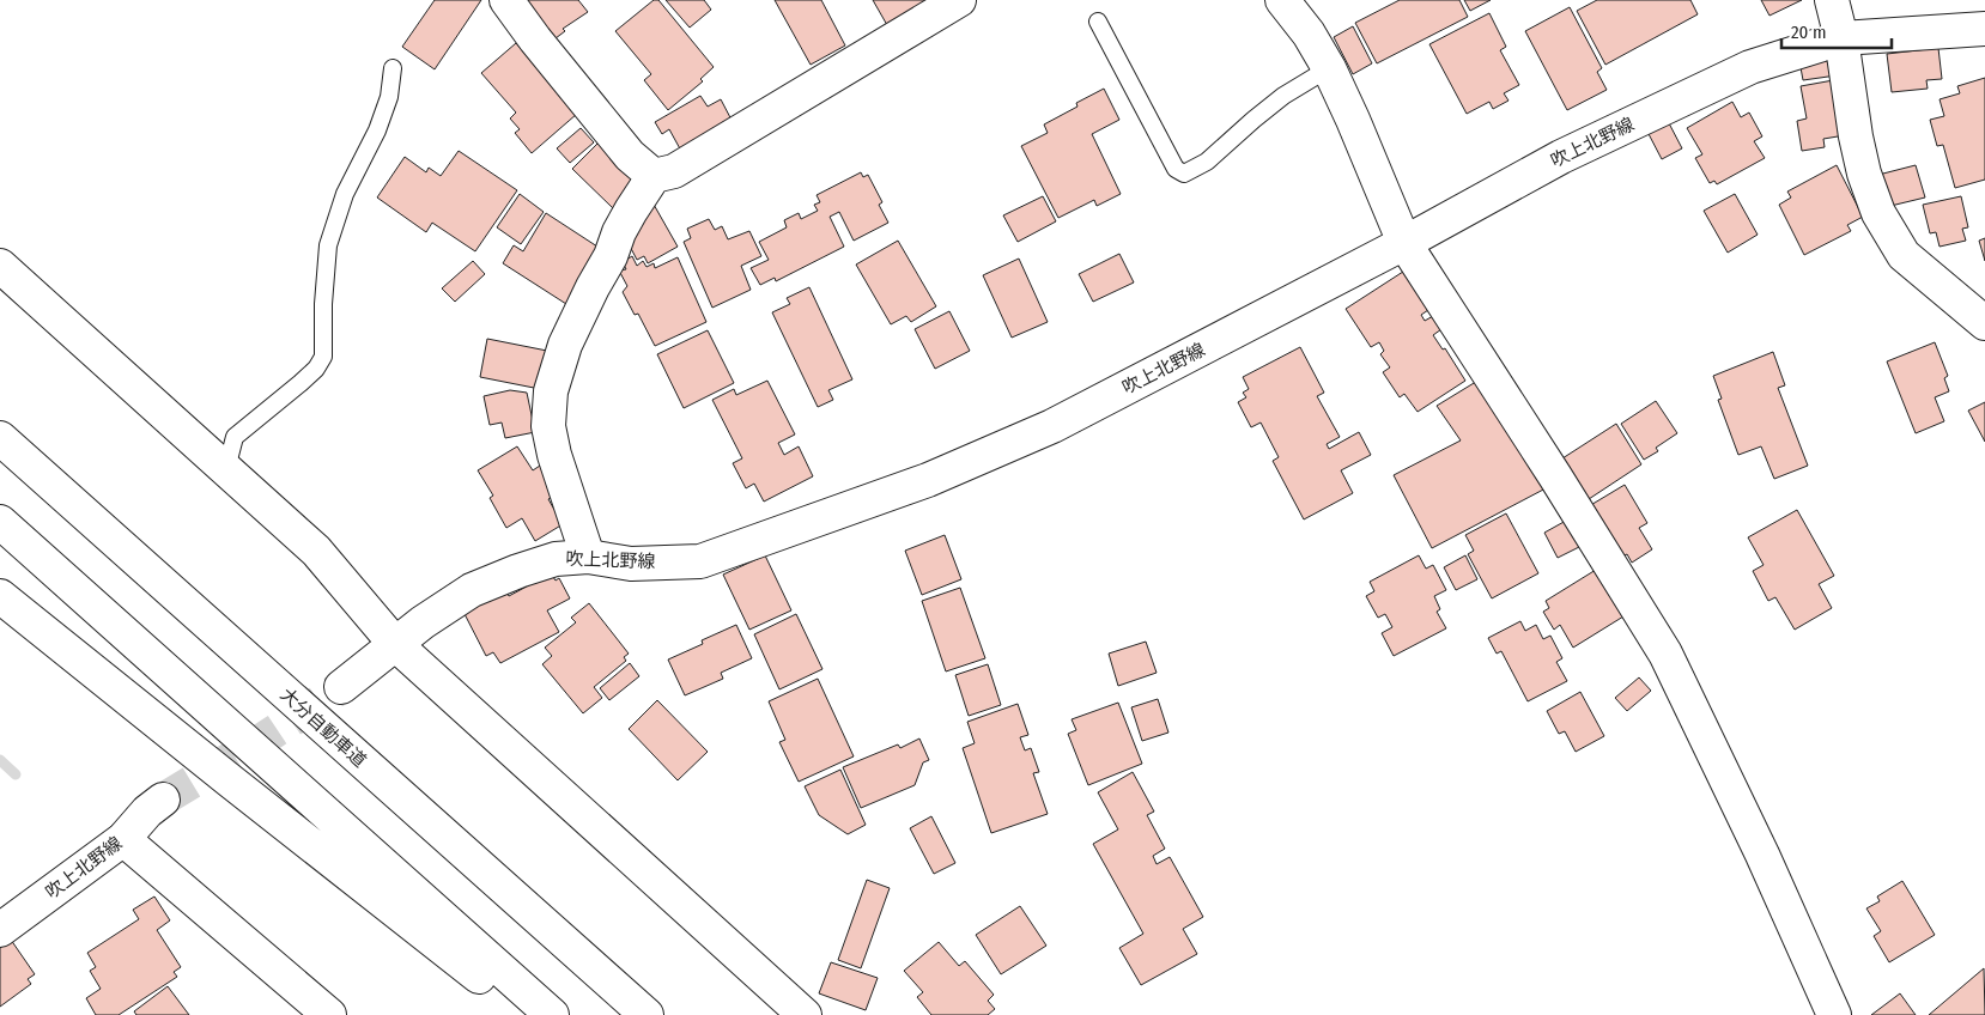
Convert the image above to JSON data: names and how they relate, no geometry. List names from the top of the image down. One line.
{"streets":{"main road":["吹上北野線","大分自動車道"]},"scale_bar":"20 m"}
